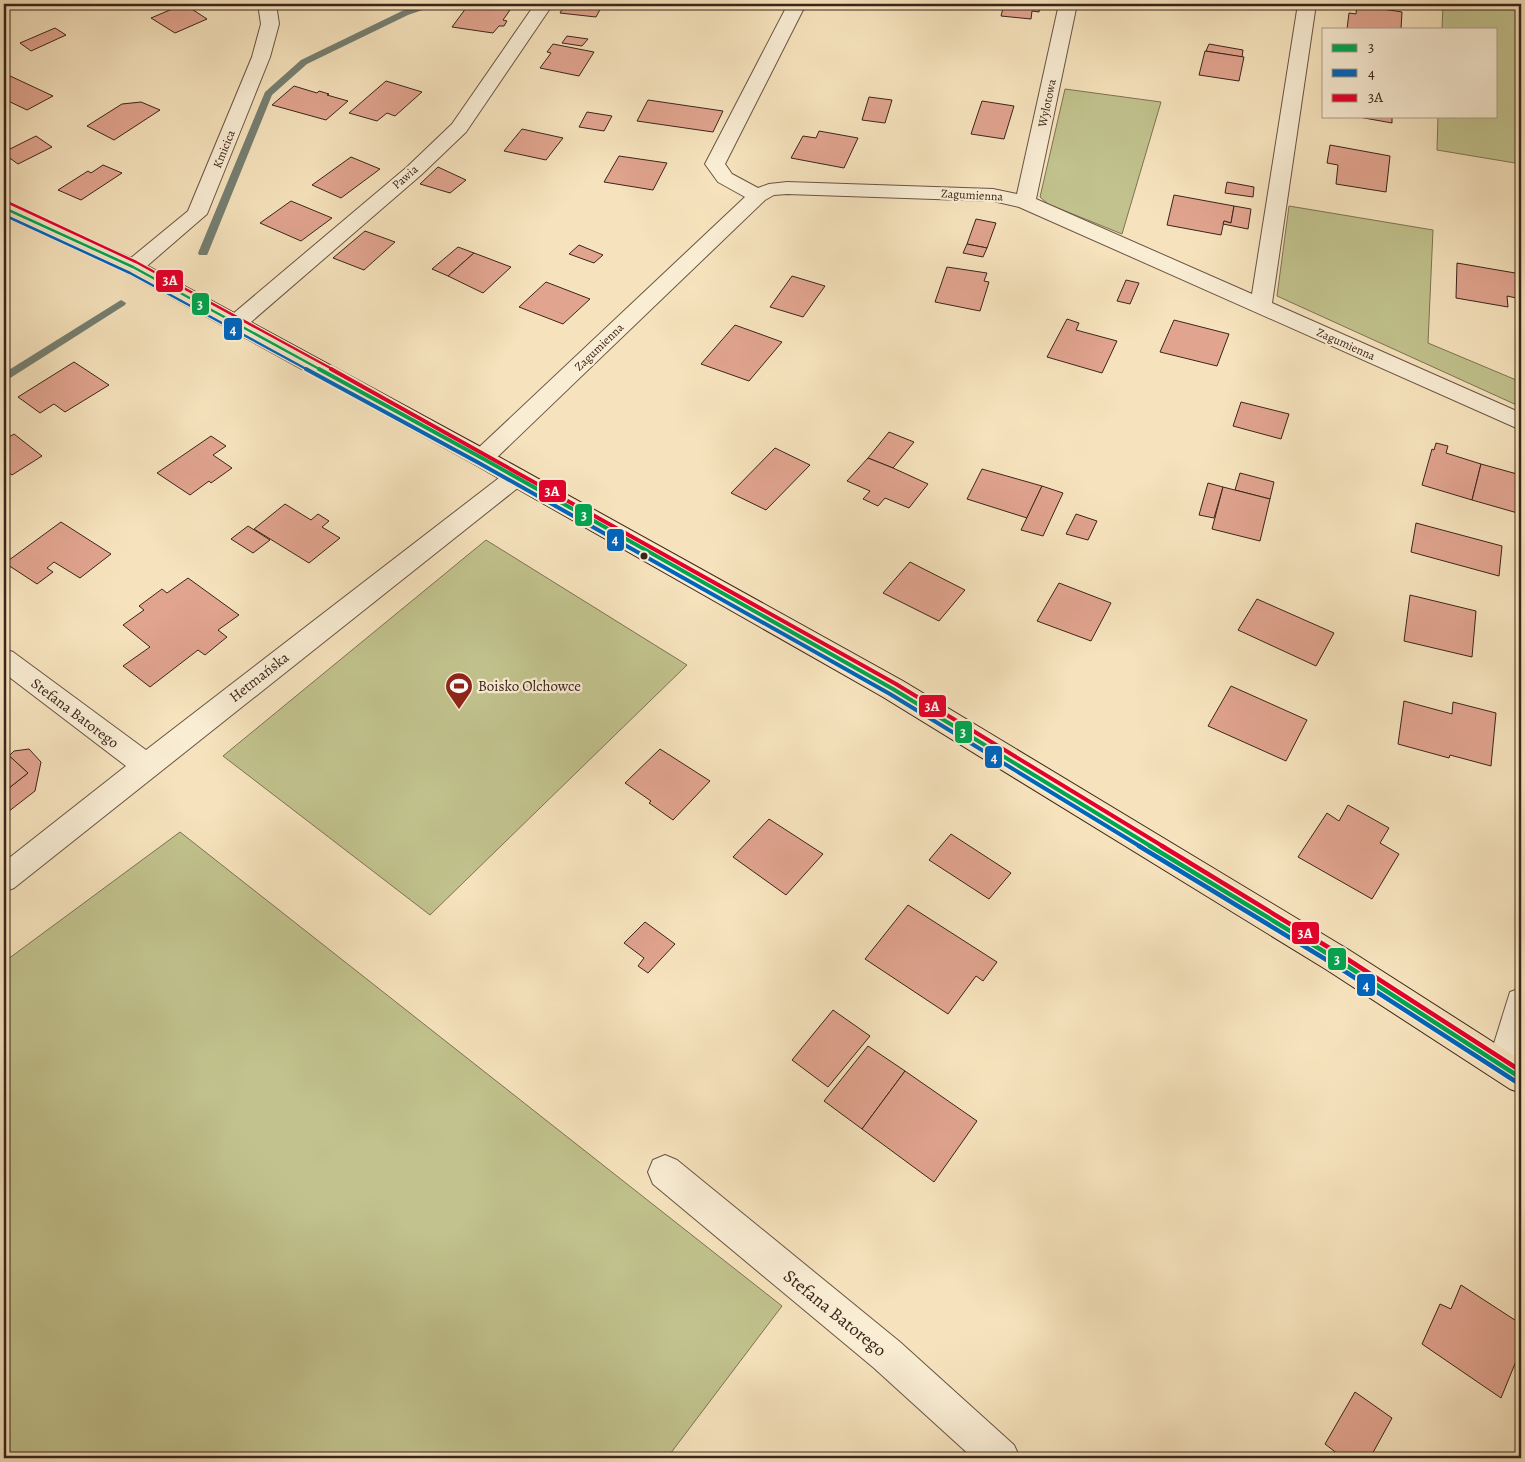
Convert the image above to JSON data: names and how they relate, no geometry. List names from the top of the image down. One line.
{"streets":{"street":["Wylotowa","Kmicica","Pawia","Zagumienna","Hetmańska","Stefana Batorego"]},"crossings":[["Wylotowa","Zagumienna"],["Hetmańska","Stefana Batorego"]],"places":{"sports":["Boisko Olchowce"]},"lines":["transit line 3A","transit line 3","transit line 4"],"legend":["3","4","3A"]}
